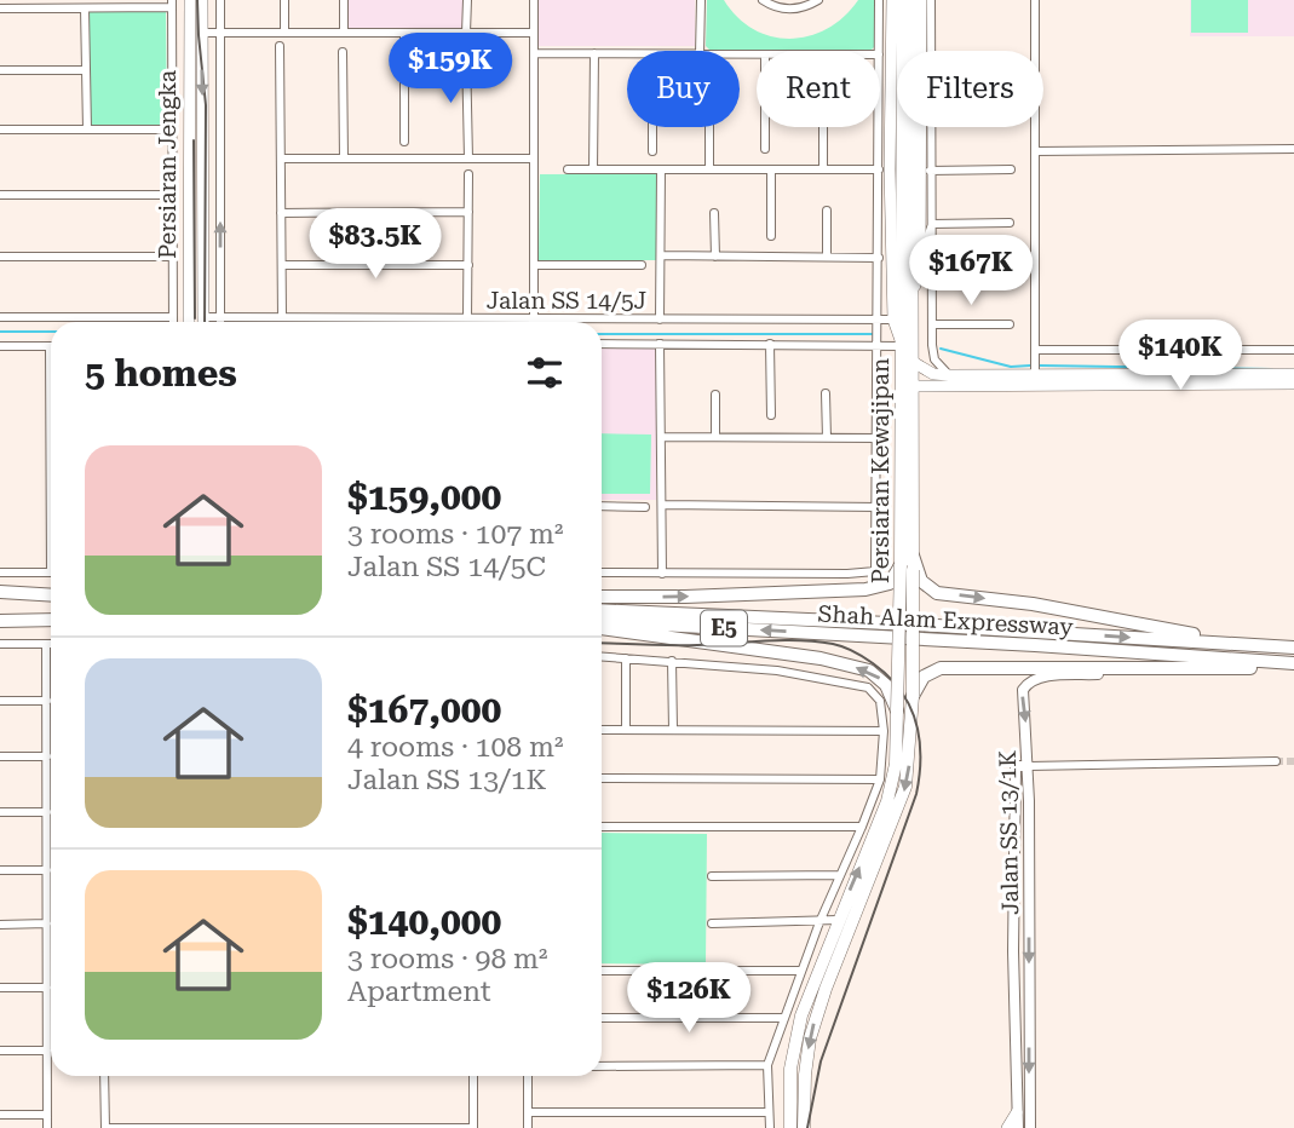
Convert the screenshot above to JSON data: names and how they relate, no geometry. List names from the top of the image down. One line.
{"streets":{"highway":["Shah Alam Expressway","E5"],"main road":["Persiaran Jengka","Persiaran Kewajipan"],"street":["Jalan SS 14/5J","Jalan SS 13/1K"]},"crossings":[["Persiaran Jengka","Jalan SS 14/5J"],["Jalan SS 14/5J","Persiaran Kewajipan"]],"page":{"price":["$159K","$83.5K","$167K","$140K","$126K"],"chip":["Buy","Rent","Filters"],"heading":"5 homes","list":[{"name":"$159,000","note":"3 rooms · 107 m² · Jalan SS 14/5C"},{"name":"$167,000","note":"4 rooms · 108 m² · Jalan SS 13/1K"},{"name":"$140,000","note":"3 rooms · 98 m² · Apartment"}]}}
